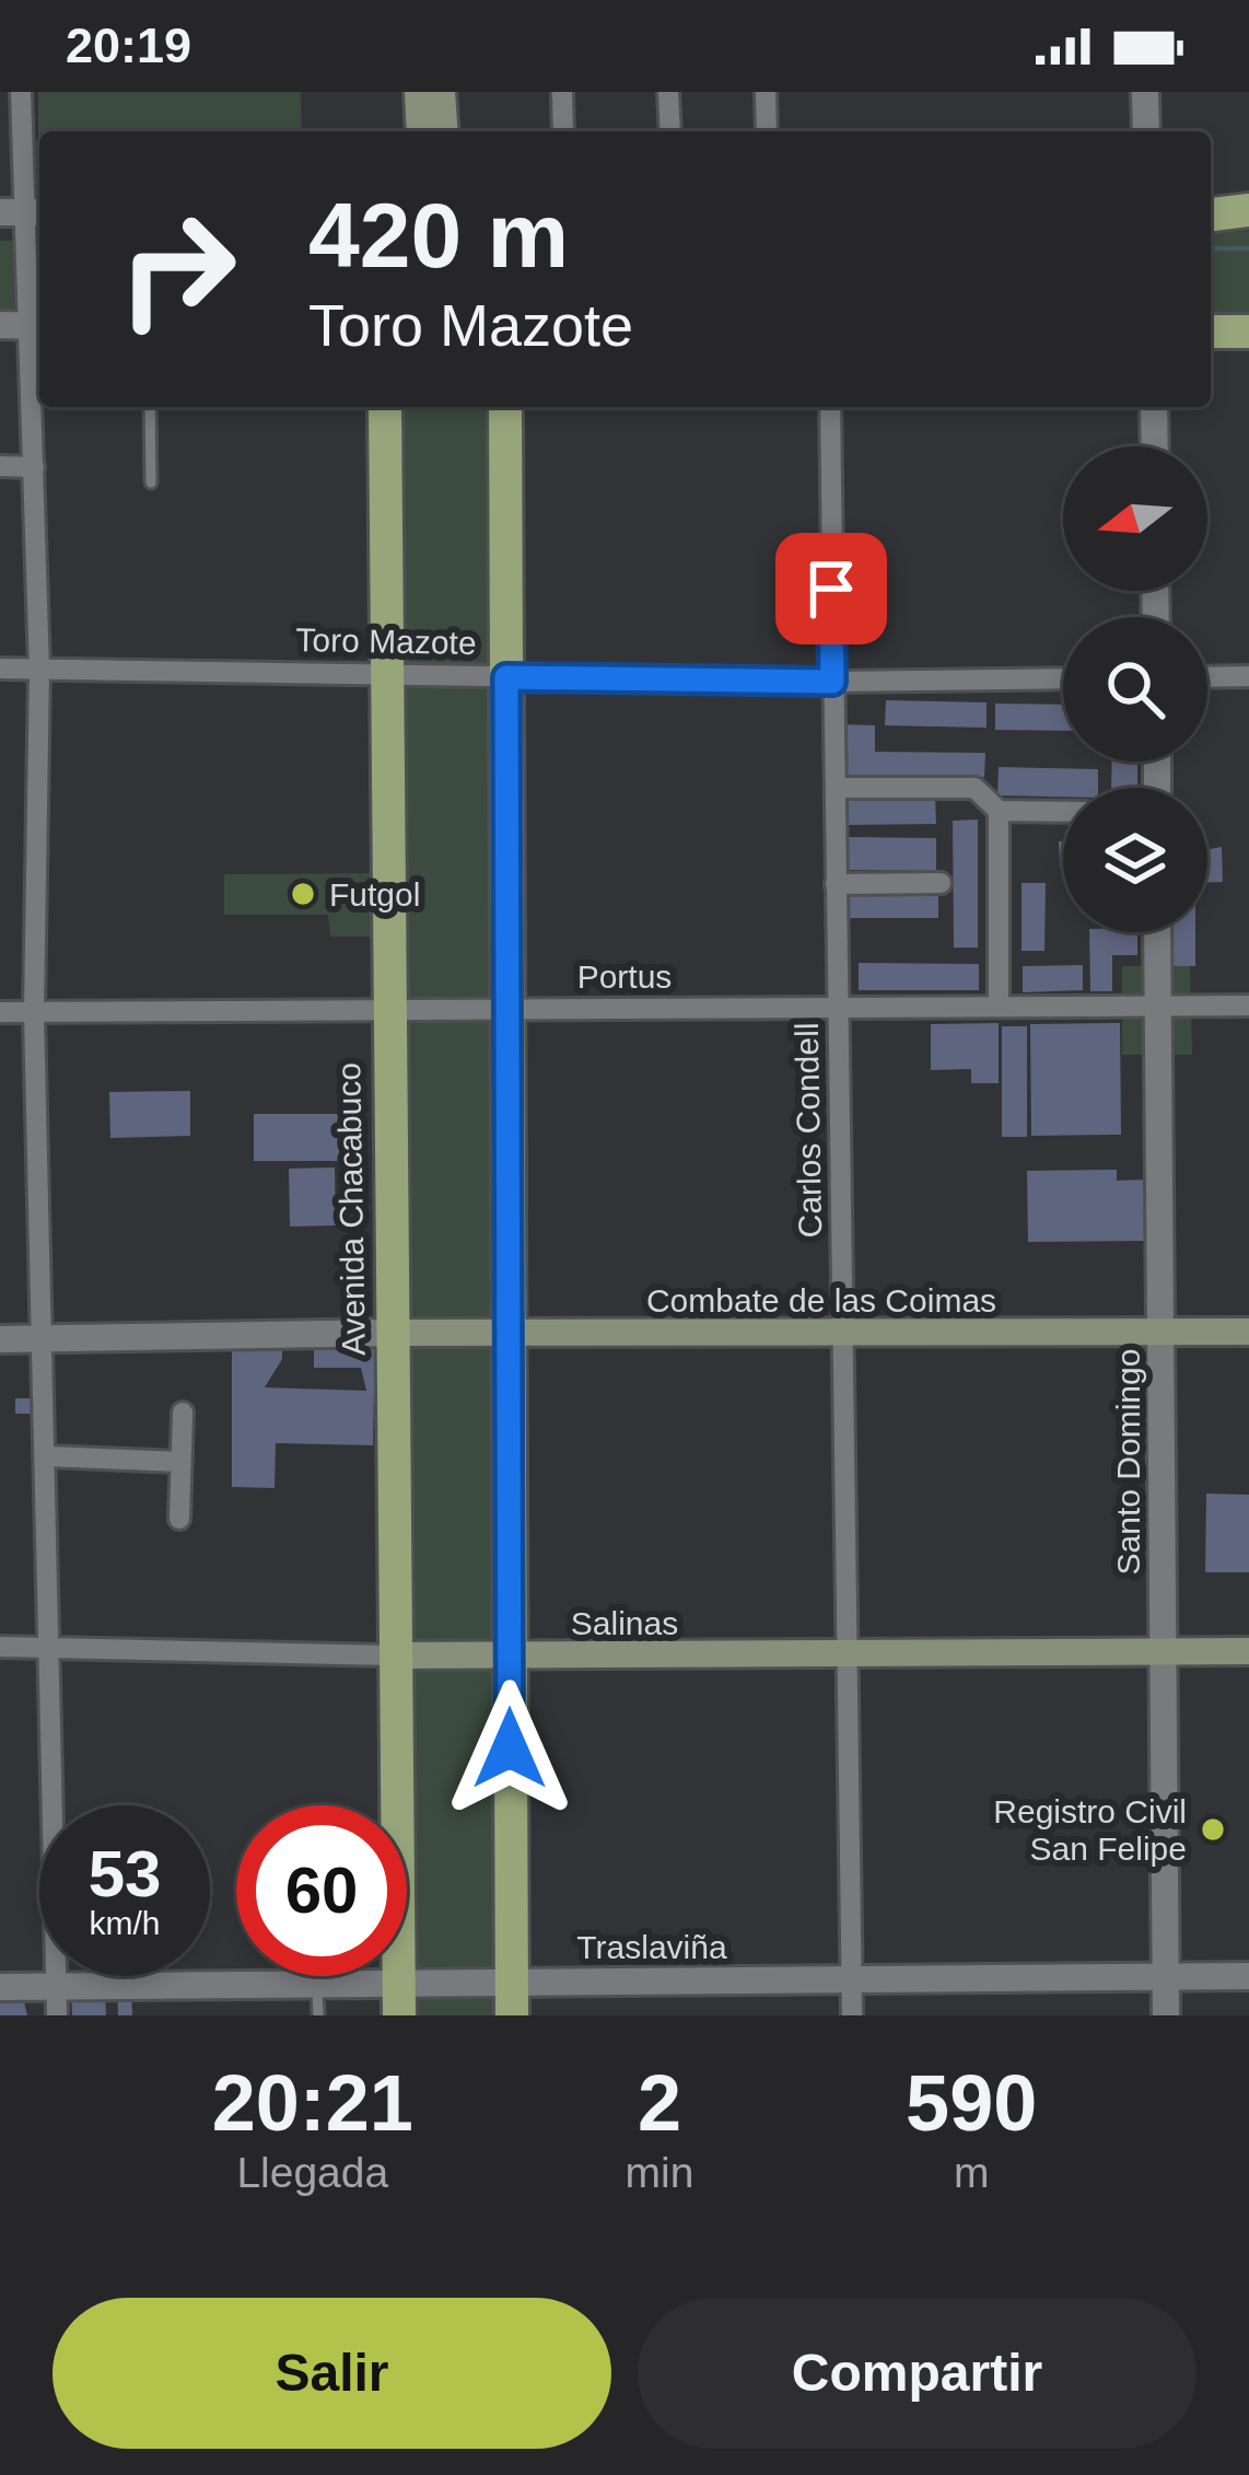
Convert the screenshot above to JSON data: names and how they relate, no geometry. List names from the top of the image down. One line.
{"streets":{"main road":["Avenida Chacabuco","Combate de las Coimas","Salinas"],"street":["Toro Mazote","Portus","Carlos Condell","Santo Domingo","Traslaviña"]},"crossings":[["Toro Mazote","Carlos Condell"],["Toro Mazote","Avenida Chacabuco"],["Portus","Carlos Condell"],["Portus","Avenida Chacabuco"],["Portus","Santo Domingo"],["Carlos Condell","Combate de las Coimas"],["Carlos Condell","Salinas"],["Carlos Condell","Traslaviña"],["Avenida Chacabuco","Combate de las Coimas"],["Avenida Chacabuco","Salinas"],["Avenida Chacabuco","Traslaviña"],["Combate de las Coimas","Santo Domingo"],["Santo Domingo","Salinas"],["Santo Domingo","Traslaviña"]],"places":["Futgol","Registro Civil San Felipe"],"north":"left","page":{"status":"20:19","turn":["420 m","Toro Mazote"],"speed":"53 km/h","limit":"60","eta":["20:21","Llegada","2","min","590","m"],"buttons":["Salir","Compartir"]}}
